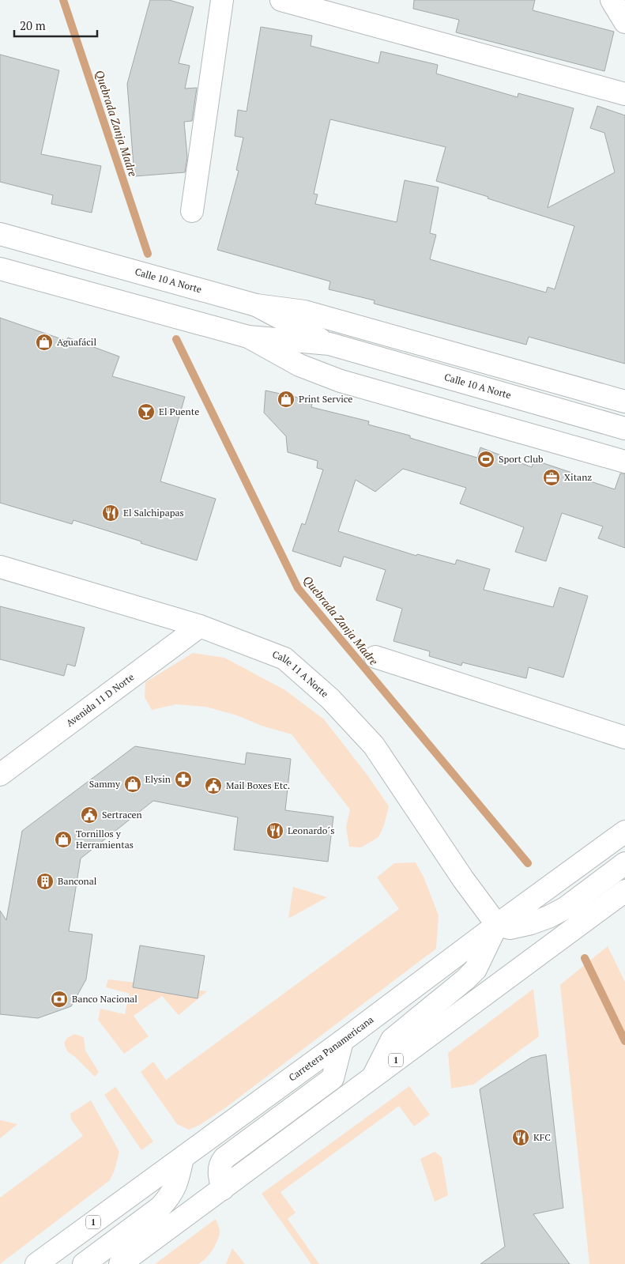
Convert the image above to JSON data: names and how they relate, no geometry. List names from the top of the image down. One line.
{"streets":{"main road":["Calle 10 A Norte","Calle 11 A Norte","Avenida 11 D Norte","Carretera Panamericana","1"]},"crossings":[["Calle 11 A Norte","Avenida 11 D Norte"],["Calle 11 A Norte","Carretera Panamericana"]],"water":["Quebrada Zanja Madre"],"places":{"shop":["Aguafácil","Print Service","Sammy","Tornillos y Herramientas"],"bar":["El Puente"],"sports":["Sport Club"],"office":["Xitanz"],"restaurant":["El Salchipapas","Leonardo´s","KFC"],"pharmacy":["Elysin"],"public building":["Mail Boxes Etc.","Sertracen"],"building":["Banconal"],"bank":["Banco Nacional"]},"scale_bar":"20 m"}
